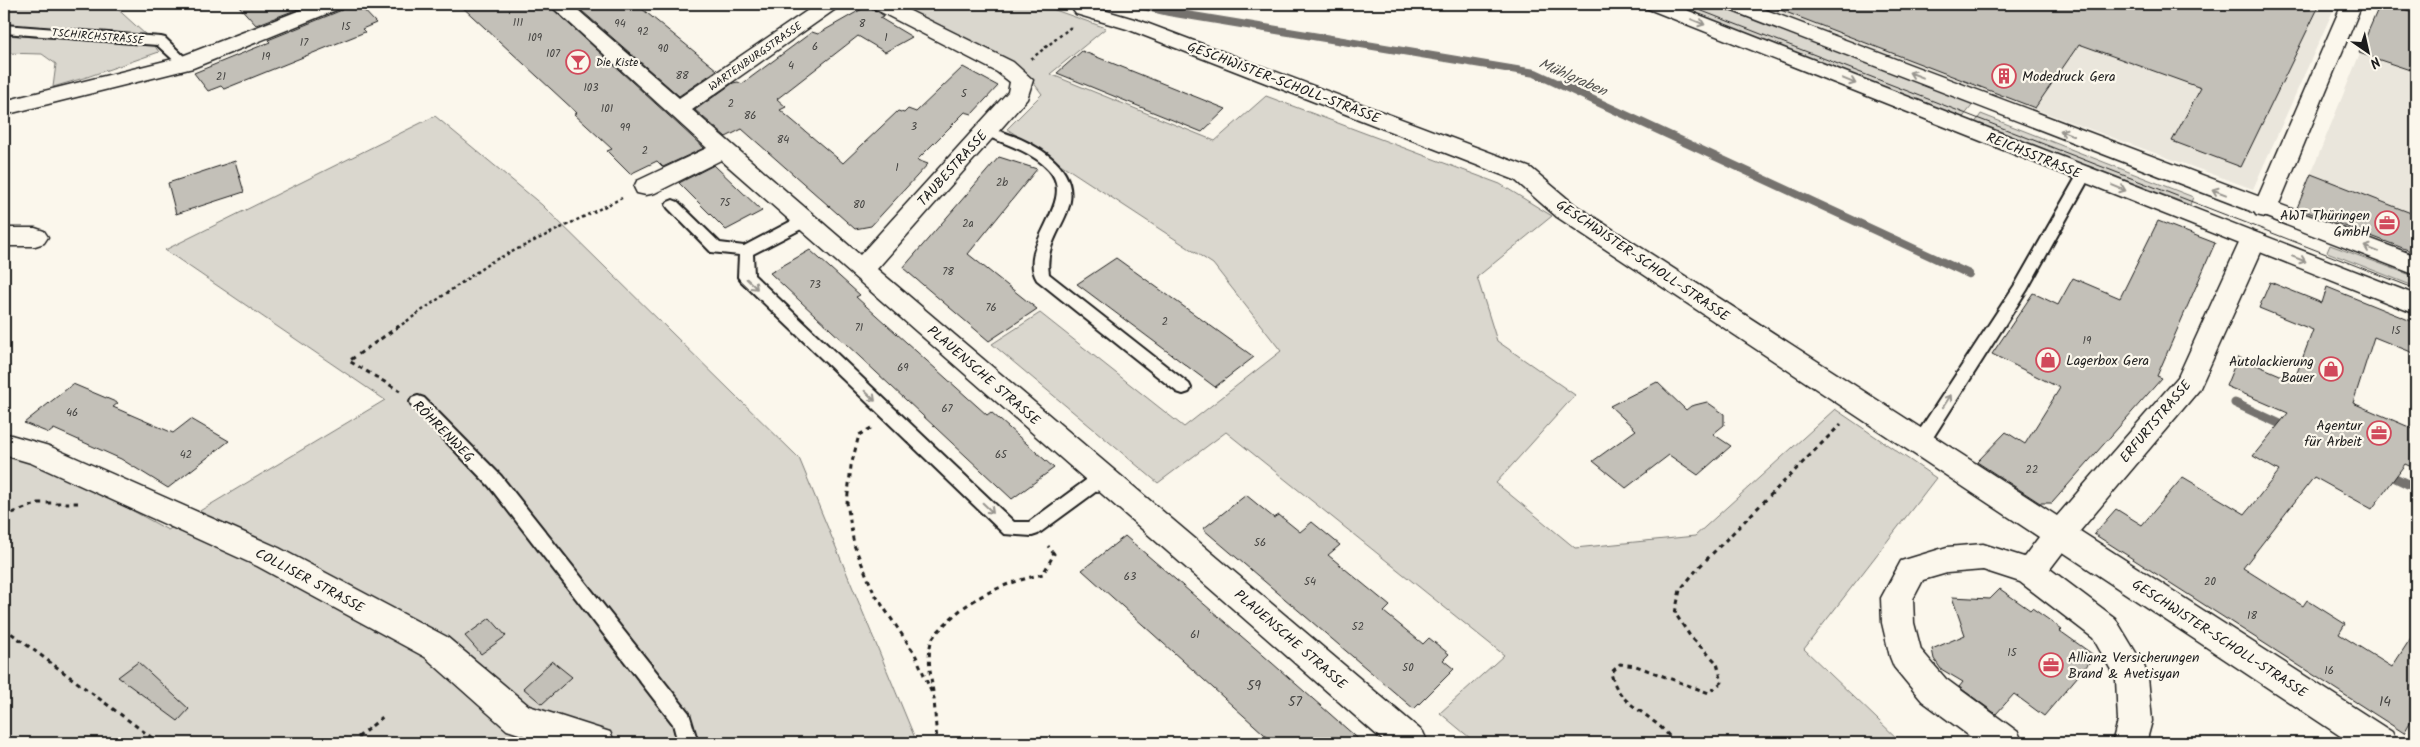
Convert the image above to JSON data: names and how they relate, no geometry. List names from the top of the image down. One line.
{"streets":{"street":["WARTENBURGSTRASSE","GESCHWISTER-SCHOLL-STRASSE","REICHSSTRASSE","TAUBESTRASSE","PLAUENSCHE STRASSE","ERFURTSTRASSE","COLLISER STRASSE"],"lane":["TSCHIRCHSTRASSE","RÖHRENWEG"]},"crossings":[["WARTENBURGSTRASSE","PLAUENSCHE STRASSE"],["GESCHWISTER-SCHOLL-STRASSE","ERFURTSTRASSE"],["REICHSSTRASSE","ERFURTSTRASSE"],["TAUBESTRASSE","PLAUENSCHE STRASSE"]],"water":["Mühlgraben"],"places":{"bar":["Die Kiste"],"building":["Modedruck Gera"],"office":["AWT Thüringen GmbH","Agentur für Arbeit","Allianz Versicherungen Brand & Avetisyan"],"shop":["Lagerbox Gera","Autolackierung Bauer"]},"house_numbers":["111","94","8","15","92","109","1","17","6","90","107","19","4","88","21","103","5","2","101","86","3","99","84","2","1","2b","75","80","2a","78","73","76","2","71","15","19","69","67","46","42","65","22","56","63","54","20","18","52","61","15","50","16","59","57","14"],"north":"bottom right"}
